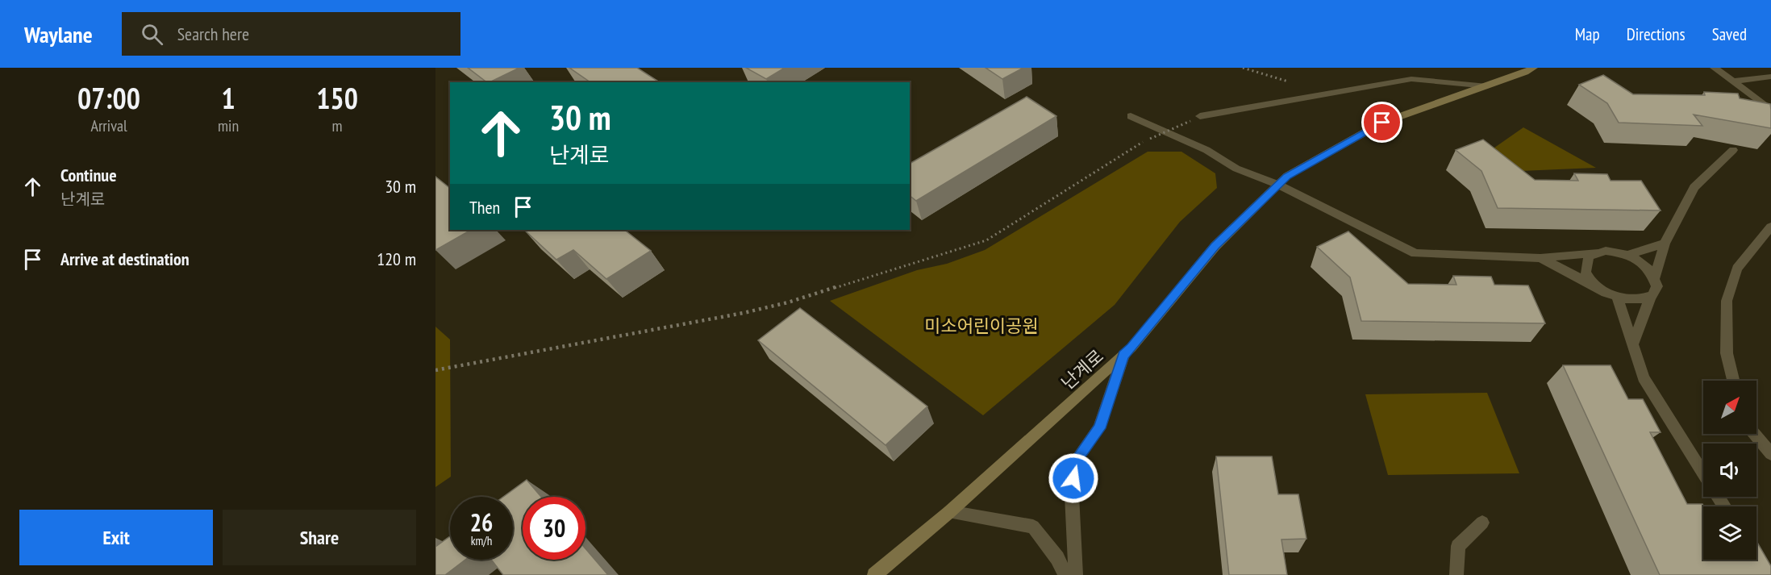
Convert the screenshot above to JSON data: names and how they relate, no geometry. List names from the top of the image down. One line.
{"streets":{"main road":["난계로"]},"parks":["미소어린이공원"],"north":"top right","page":{"header":"Waylane","search":"Search here","nav":["Map","Directions","Saved"],"eta":["07:00","Arrival","1","min","150","m"],"turn":["30 m","난계로"],"list":[{"name":"Continue","note":"난계로","value":"30 m"},{"name":"Arrive at destination","value":"120 m"}],"then":"Then","speed":"26 km/h","limit":"30","buttons":["Exit","Share"]}}
